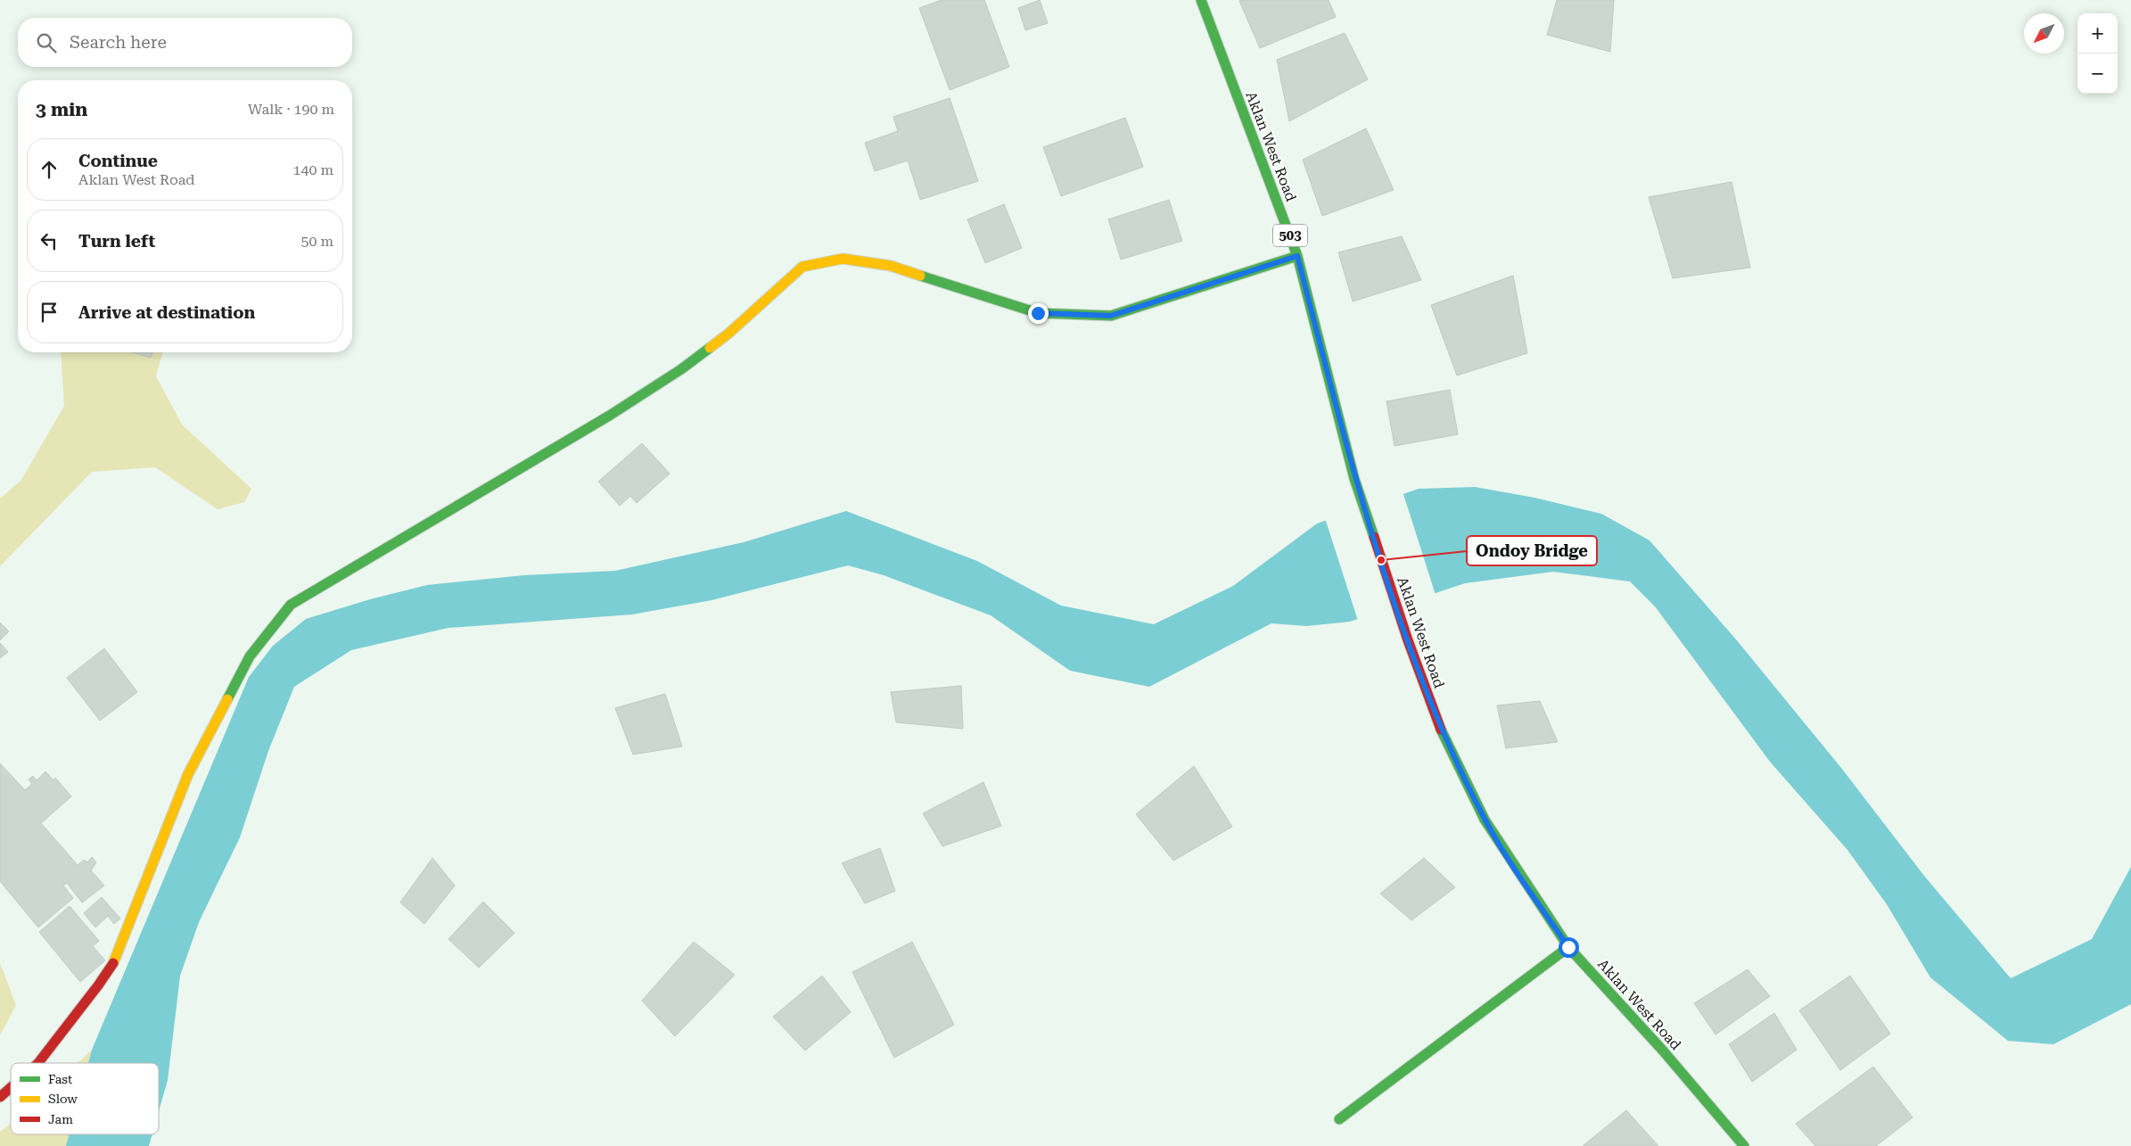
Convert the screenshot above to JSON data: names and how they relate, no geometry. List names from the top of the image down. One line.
{"streets":{"street":["Aklan West Road","503"]},"places":["Ondoy Bridge"],"legend":["Fast","Slow","Jam"],"north":"bottom left","page":{"map_buttons":["+","−"],"search":"Search here","heading":["3 min","Walk · 190 m"],"list":[["Continue","Aklan West Road","140 m"],["Turn left","50 m"],"Arrive at destination"]}}
